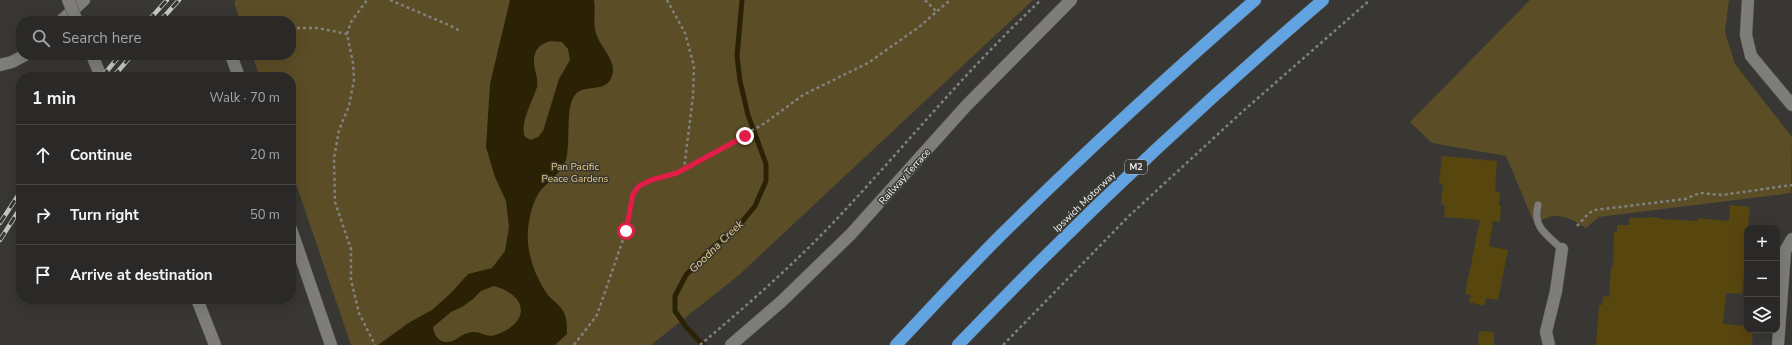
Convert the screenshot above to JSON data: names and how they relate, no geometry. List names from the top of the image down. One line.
{"streets":{"highway":["M2","Ipswich Motorway"],"street":["Railway Terrace"]},"water":["Goodna Creek"],"parks":["Pan Pacific Peace Gardens"],"page":{"search":"Search here","heading":["1 min","Walk · 70 m"],"list":[["Continue","20 m"],["Turn right","50 m"],"Arrive at destination"],"map_buttons":["+","−"]}}
